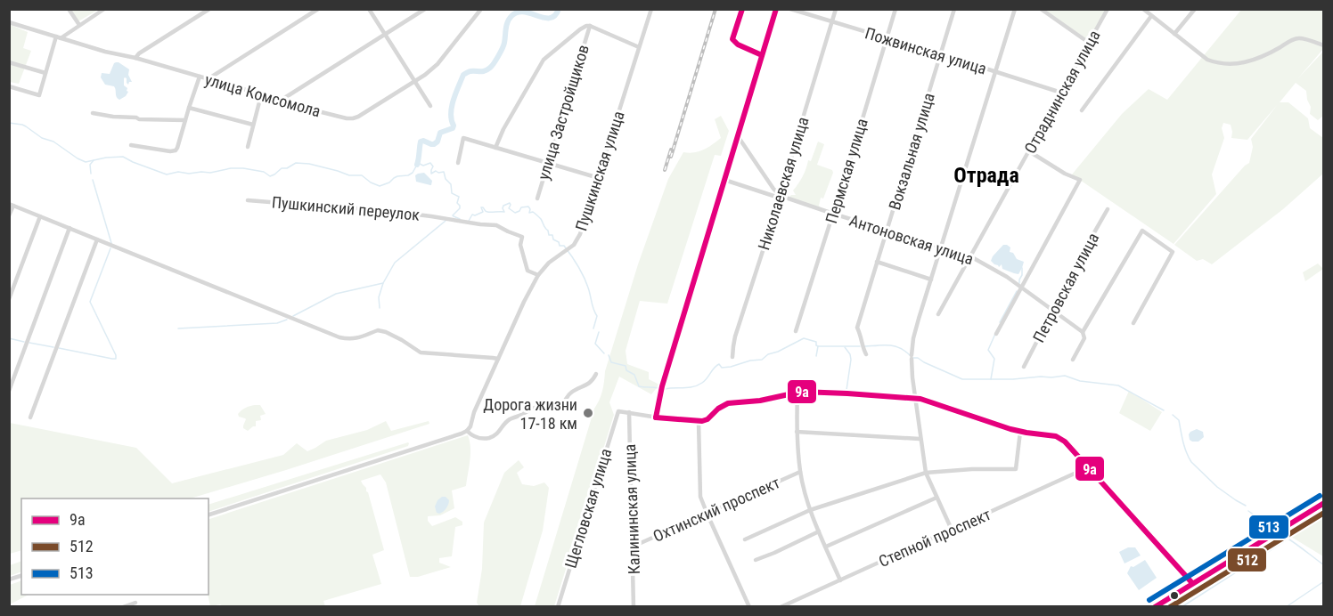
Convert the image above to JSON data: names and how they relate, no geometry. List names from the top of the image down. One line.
{"streets":{"street":["Пожвинская улица","Отраднинская улица","улица Комсомола","улица Застройщиков","Вокзальная улица","Пушкинская улица","Пермская улица","Николаевская улица","Пушкинский переулок","Антоновская улица","Петровская улица","Щегловская улица","Калининская улица","Охтинский проспект","Степной проспект"]},"crossings":[["Пожвинская улица","Отраднинская улица"],["Пожвинская улица","Вокзальная улица"],["Пожвинская улица","Пермская улица"],["Пожвинская улица","Николаевская улица"],["Отраднинская улица","Антоновская улица"],["Вокзальная улица","Антоновская улица"],["Пушкинская улица","Пушкинский переулок"],["Пермская улица","Антоновская улица"],["Николаевская улица","Антоновская улица"],["Антоновская улица","Петровская улица"],["Щегловская улица","Калининская улица"],["Калининская улица","Охтинский проспект"]],"districts":["Отрада"],"places":["Дорога жизни 17-18 км"],"lines":["transit line 9а","transit line 513","transit line 512"],"legend":["9а","512","513"]}
